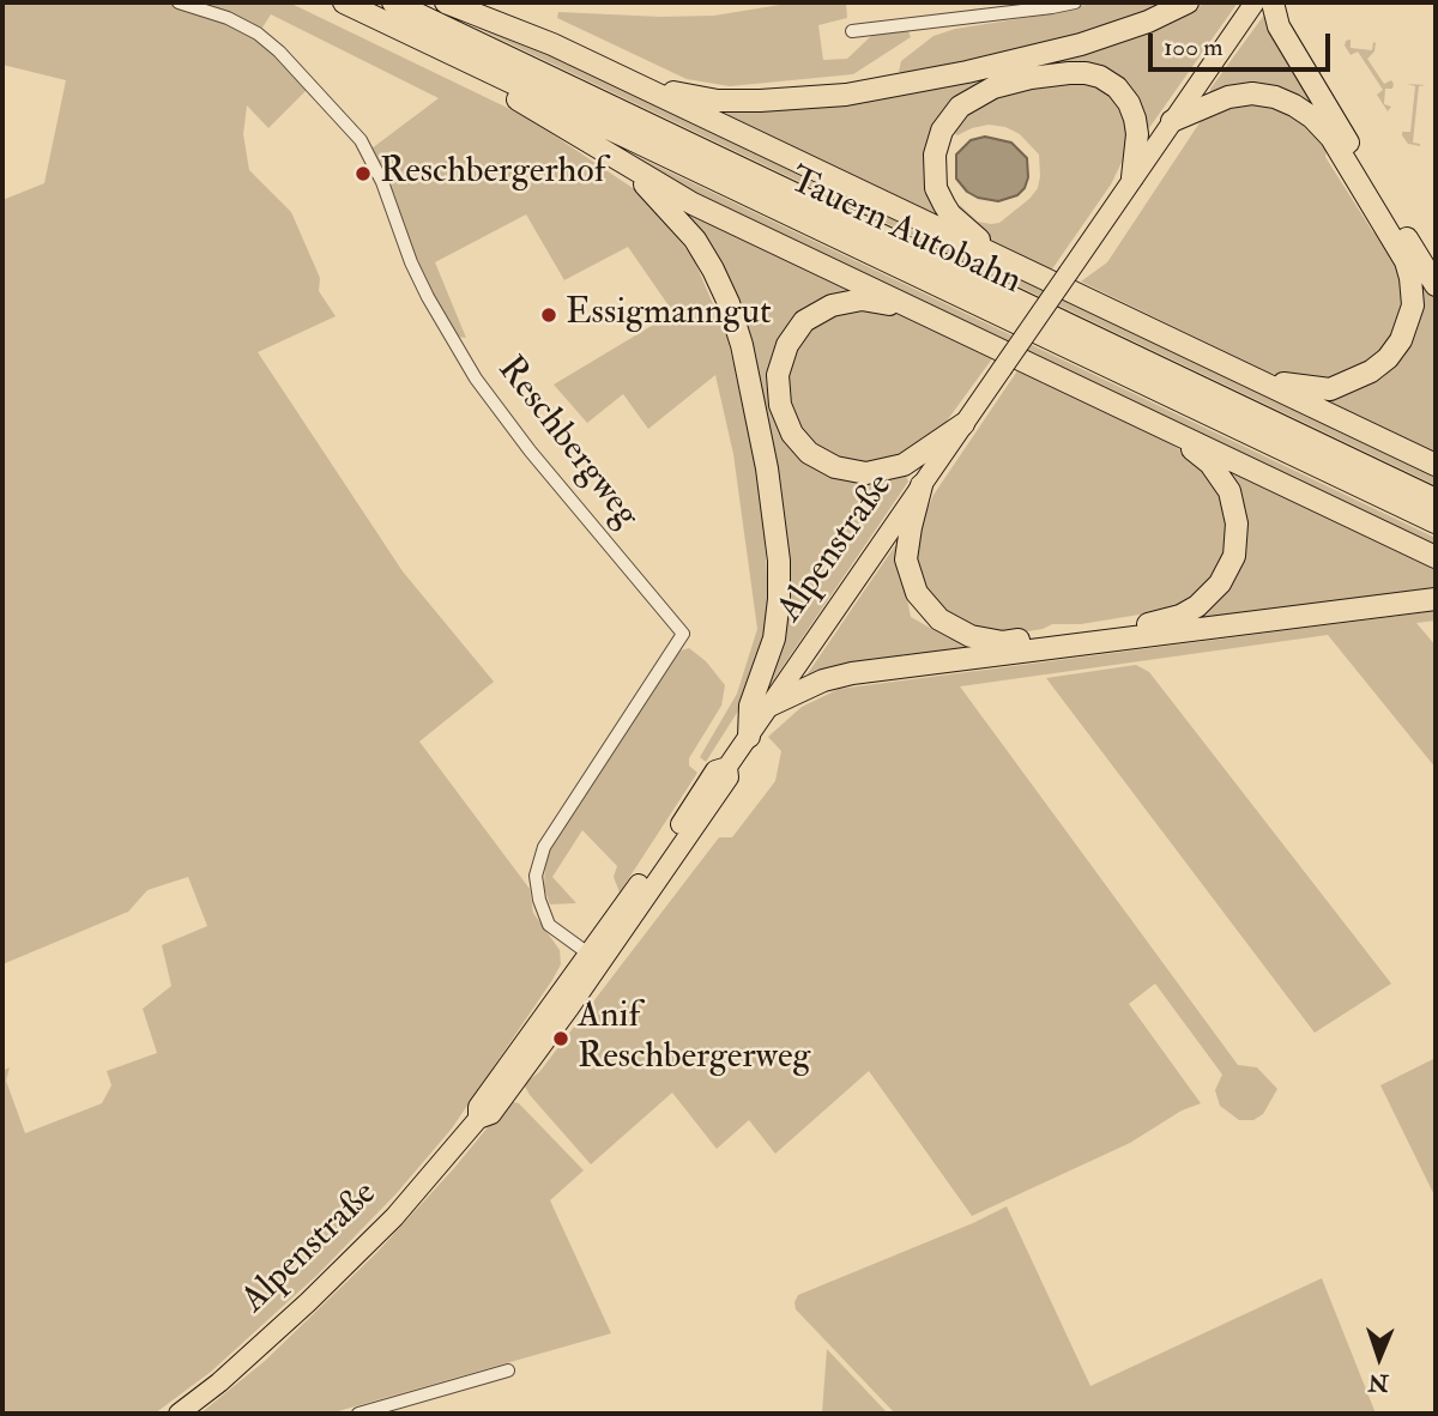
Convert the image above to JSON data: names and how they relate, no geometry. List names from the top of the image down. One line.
{"streets":{"highway":["Tauern Autobahn"],"main road":["Alpenstraße"],"street":["Reschbergweg"]},"crossings":[["Reschbergweg","Alpenstraße"]],"places":["Reschbergerhof","Essigmanngut","Anif Reschbergerweg"],"scale_bar":"100 m","north":"bottom"}
